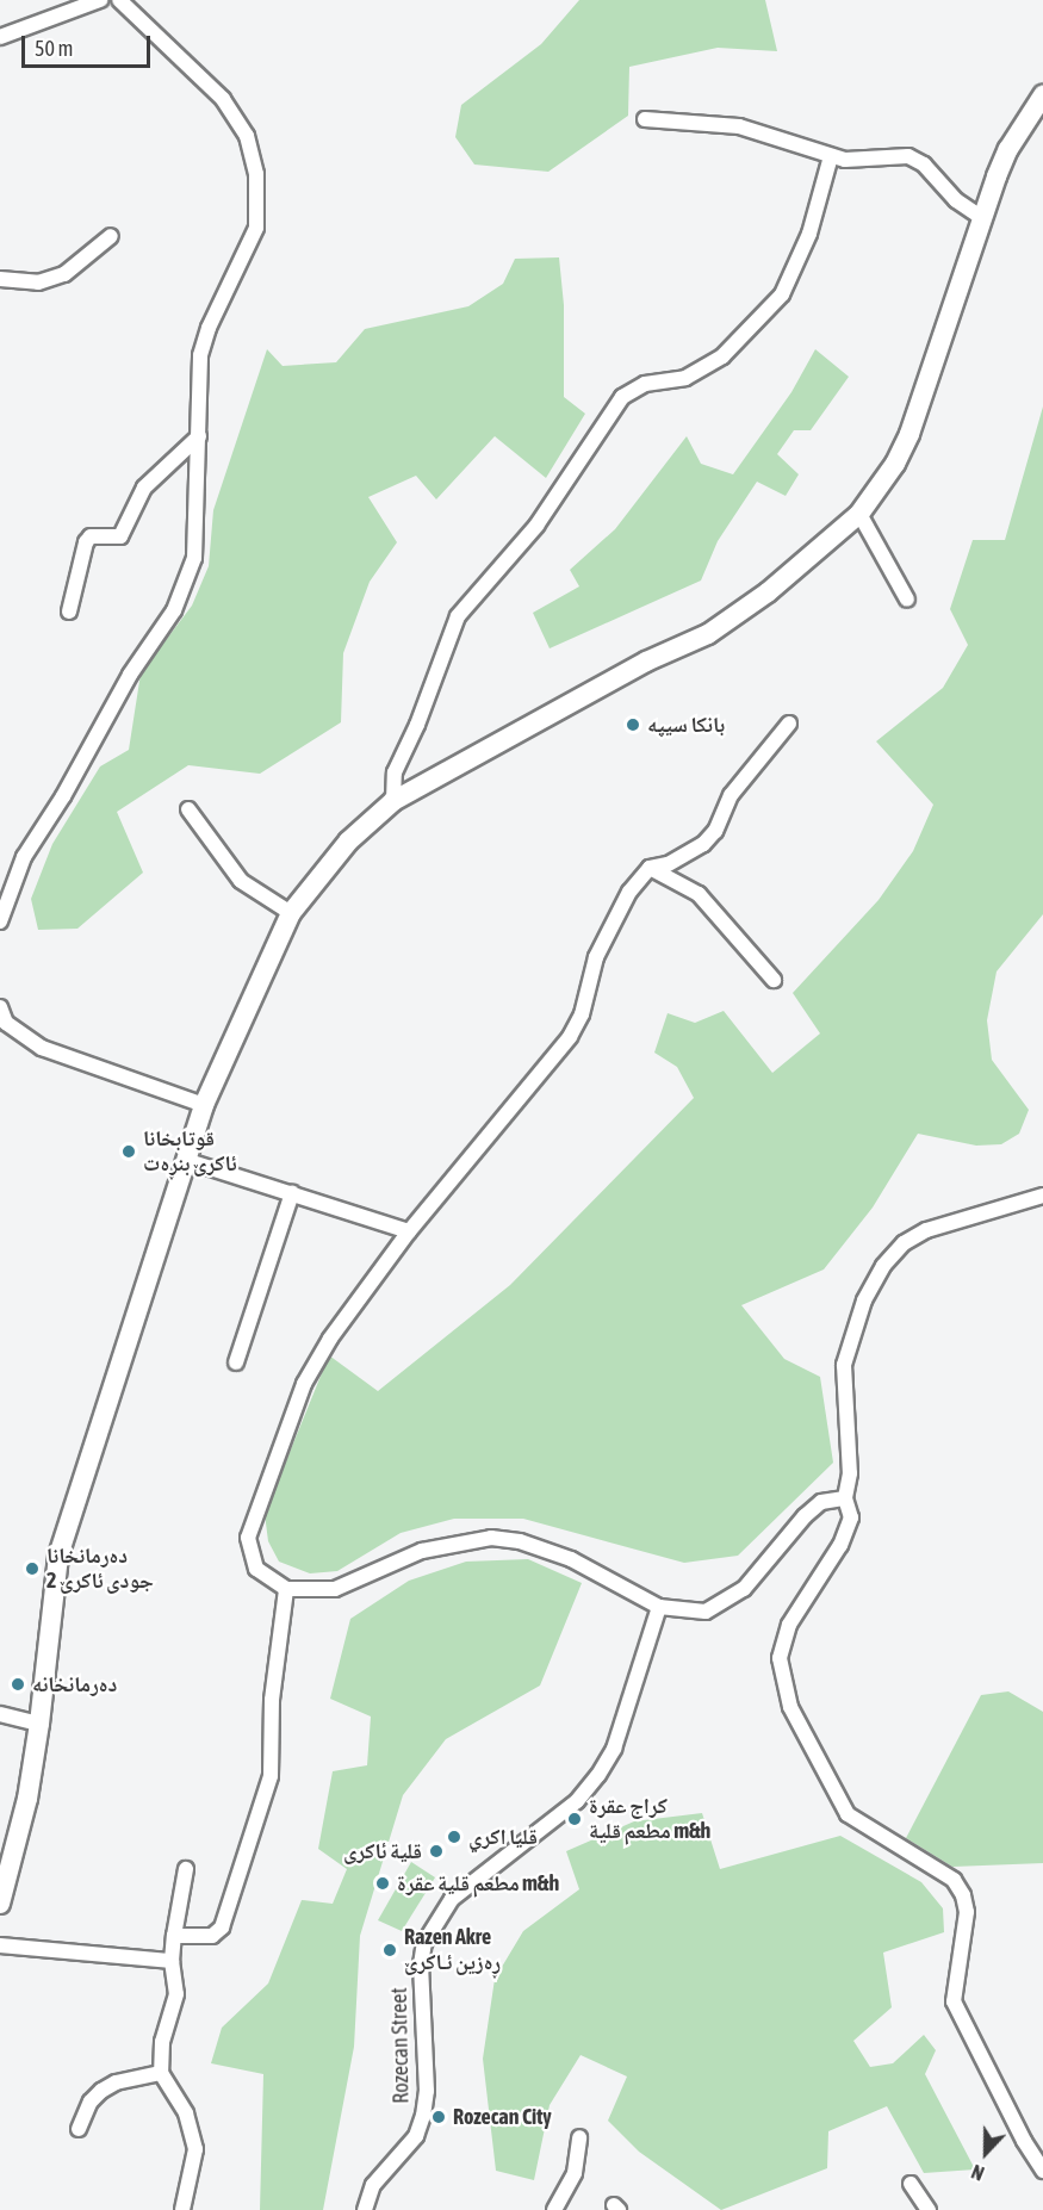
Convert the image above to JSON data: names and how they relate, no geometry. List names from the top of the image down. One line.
{"streets":{"street":["Rozecan Street"]},"places":["بانکا سیپە","قوتابخانا ئاکرێ بنڕەت","دەرمانخانا جودی ئاکرێ 2","دەرمانخانە","كراج عقرة مطعم قلية m&h","قليا اكري","قلية ئاكرى","مطعم قلية عقرة m&h","Razen Akre ڕەزین ئـاکرێ","Rozecan City"],"scale_bar":"50 m","north":"bottom"}
